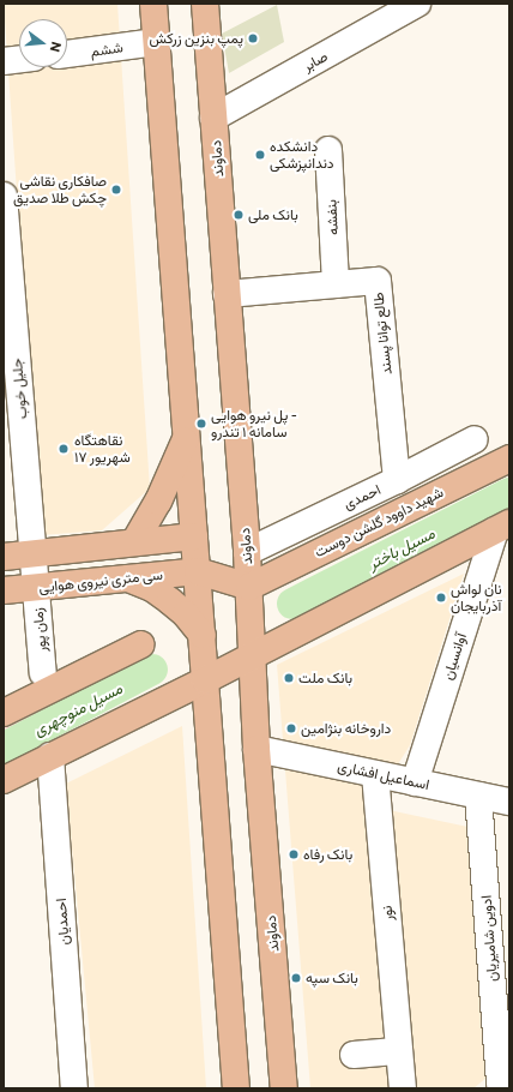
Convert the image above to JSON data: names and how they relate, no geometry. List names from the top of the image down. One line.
{"streets":{"main road":["دماوند","شهید داوود گلشن دوست","سی متری نیروی هوایی"],"street":["ششم","صابر","بنفشه","طالع توانا پسند","جلیل خوب","احمدی","زمان پور","آوانسیان","اسماعیل افشاری","نور","احمدیان","ادوین شامیریان"]},"crossings":[["صابر","دماوند"],["دماوند","طالع توانا پسند"],["دماوند","احمدی"],["دماوند","شهید داوود گلشن دوست"],["دماوند","اسماعیل افشاری"],["بنفشه","طالع توانا پسند"],["طالع توانا پسند","احمدی"],["جلیل خوب","سی متری نیروی هوایی"],["جلیل خوب","زمان پور"],["سی متری نیروی هوایی","زمان پور"],["آوانسیان","اسماعیل افشاری"],["اسماعیل افشاری","نور"],["اسماعیل افشاری","ادوین شامیریان"]],"water":["مسیل باختر","مسیل منوچهری"],"places":["پمپ بنزین زرکش","دانشکده دندانپزشکی","صافکاری نقاشی چکش طلا صدیق","بانک ملی","پل نیرو هوایی - سامانه ۱ تندرو","نقاهتگاه ۱۷ شهریور","نان لواش آذربایجان","بانک ملت","داروخانه بنژامین","بانک رفاه","بانک سپه"],"north":"right"}
